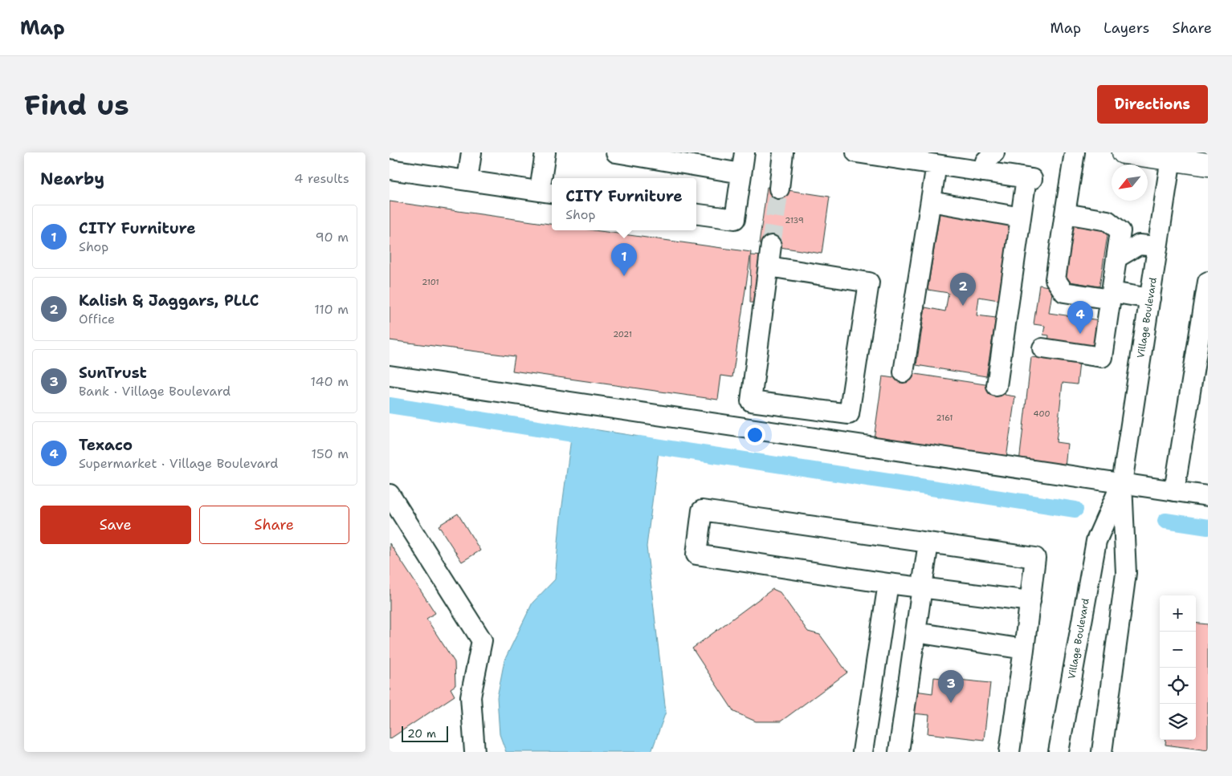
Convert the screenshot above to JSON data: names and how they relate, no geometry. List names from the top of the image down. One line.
{"streets":{"street":["Village Boulevard"]},"house_numbers":["2139","2101","2021","400","2161"],"scale_bar":"20 m","north":"bottom left","page":{"header":"Map","nav":["Map","Layers","Share"],"buttons":["Directions",["Save","Share"]],"title":"Find us","heading":["Nearby","4 results"],"popup":["CITY Furniture","Shop"],"list":[{"mark":"1","name":"CITY Furniture","note":"Shop","value":"90 m"},{"mark":"2","name":"Kalish & Jaggars, PLLC","note":"Office","value":"110 m"},{"mark":"3","name":"SunTrust","note":"Bank · Village Boulevard","value":"140 m"},{"mark":"4","name":"Texaco","note":"Supermarket · Village Boulevard","value":"150 m"}],"pins":["1","2","4","3"],"map_buttons":["+","−"],"scale":"20 m"}}
